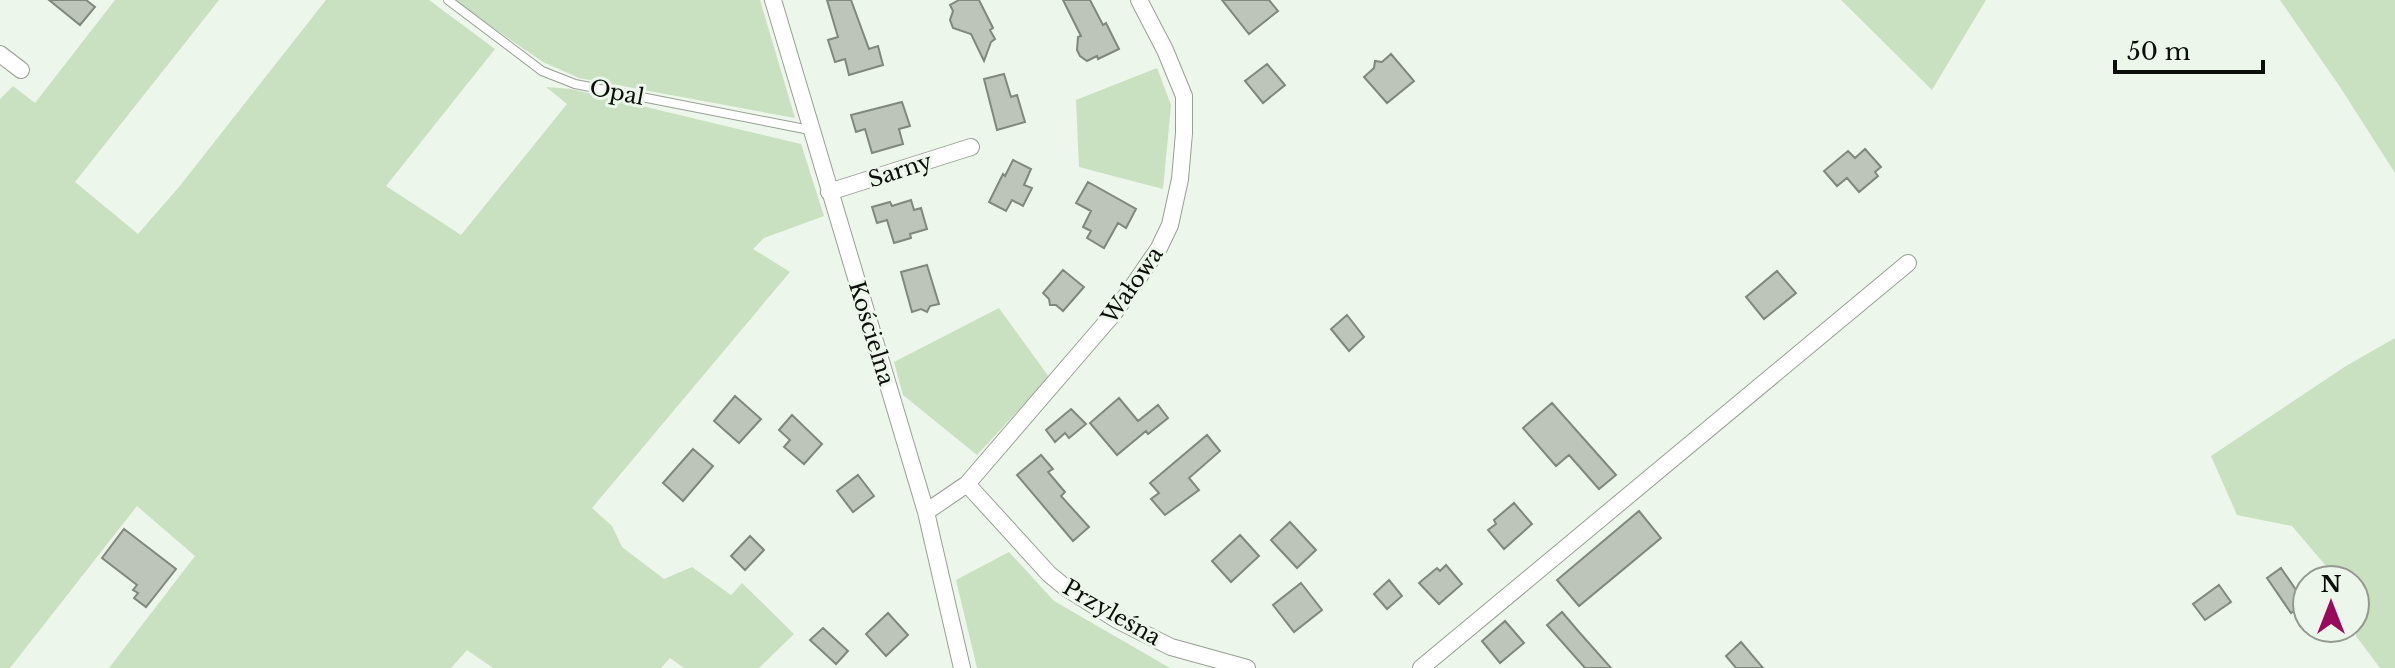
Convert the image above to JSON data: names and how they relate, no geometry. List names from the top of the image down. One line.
{"streets":{"street":["Sarny","Wałowa","Kościelna","Przyleśna"],"lane":["Opal"]},"crossings":[["Opal","Kościelna"],["Sarny","Kościelna"],["Wałowa","Kościelna"],["Wałowa","Przyleśna"]],"scale_bar":"50 m","north":"top"}
